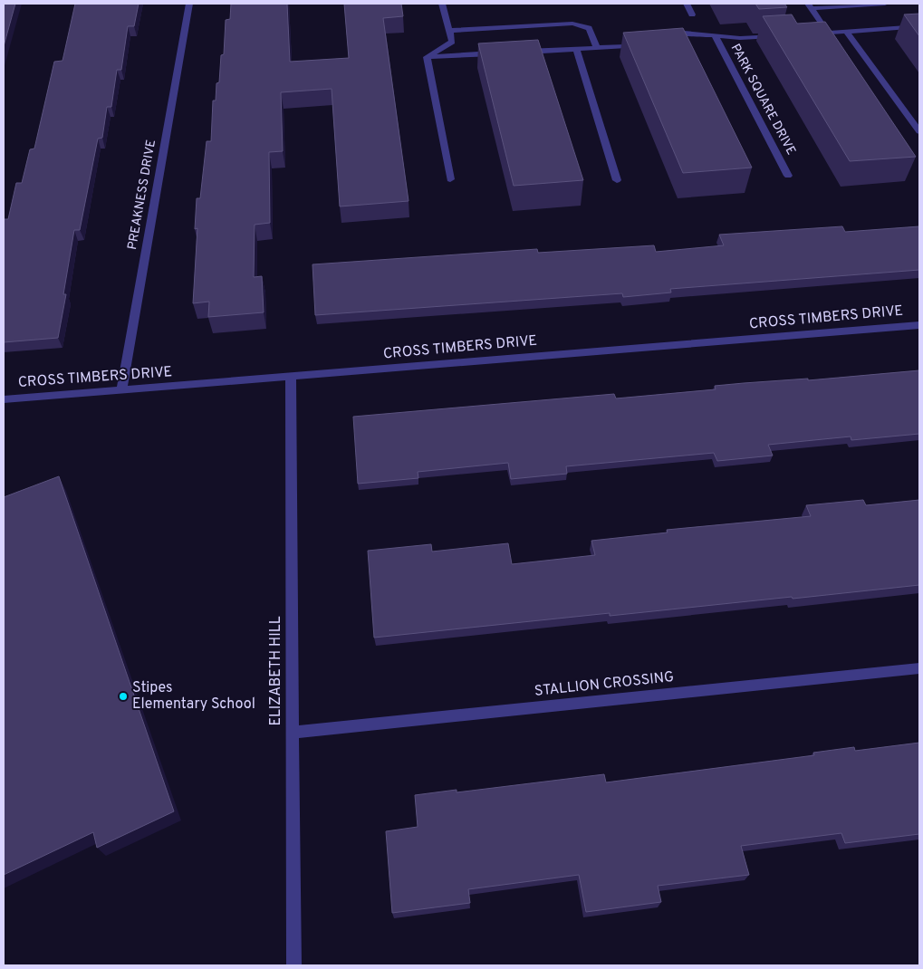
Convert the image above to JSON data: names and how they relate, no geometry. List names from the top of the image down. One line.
{"streets":{"street":["PARK SQUARE DRIVE","PREAKNESS DRIVE","CROSS TIMBERS DRIVE","ELIZABETH HILL","STALLION CROSSING"]},"crossings":[["PREAKNESS DRIVE","CROSS TIMBERS DRIVE"],["CROSS TIMBERS DRIVE","ELIZABETH HILL"],["ELIZABETH HILL","STALLION CROSSING"]],"places":["Stipes Elementary School"]}
